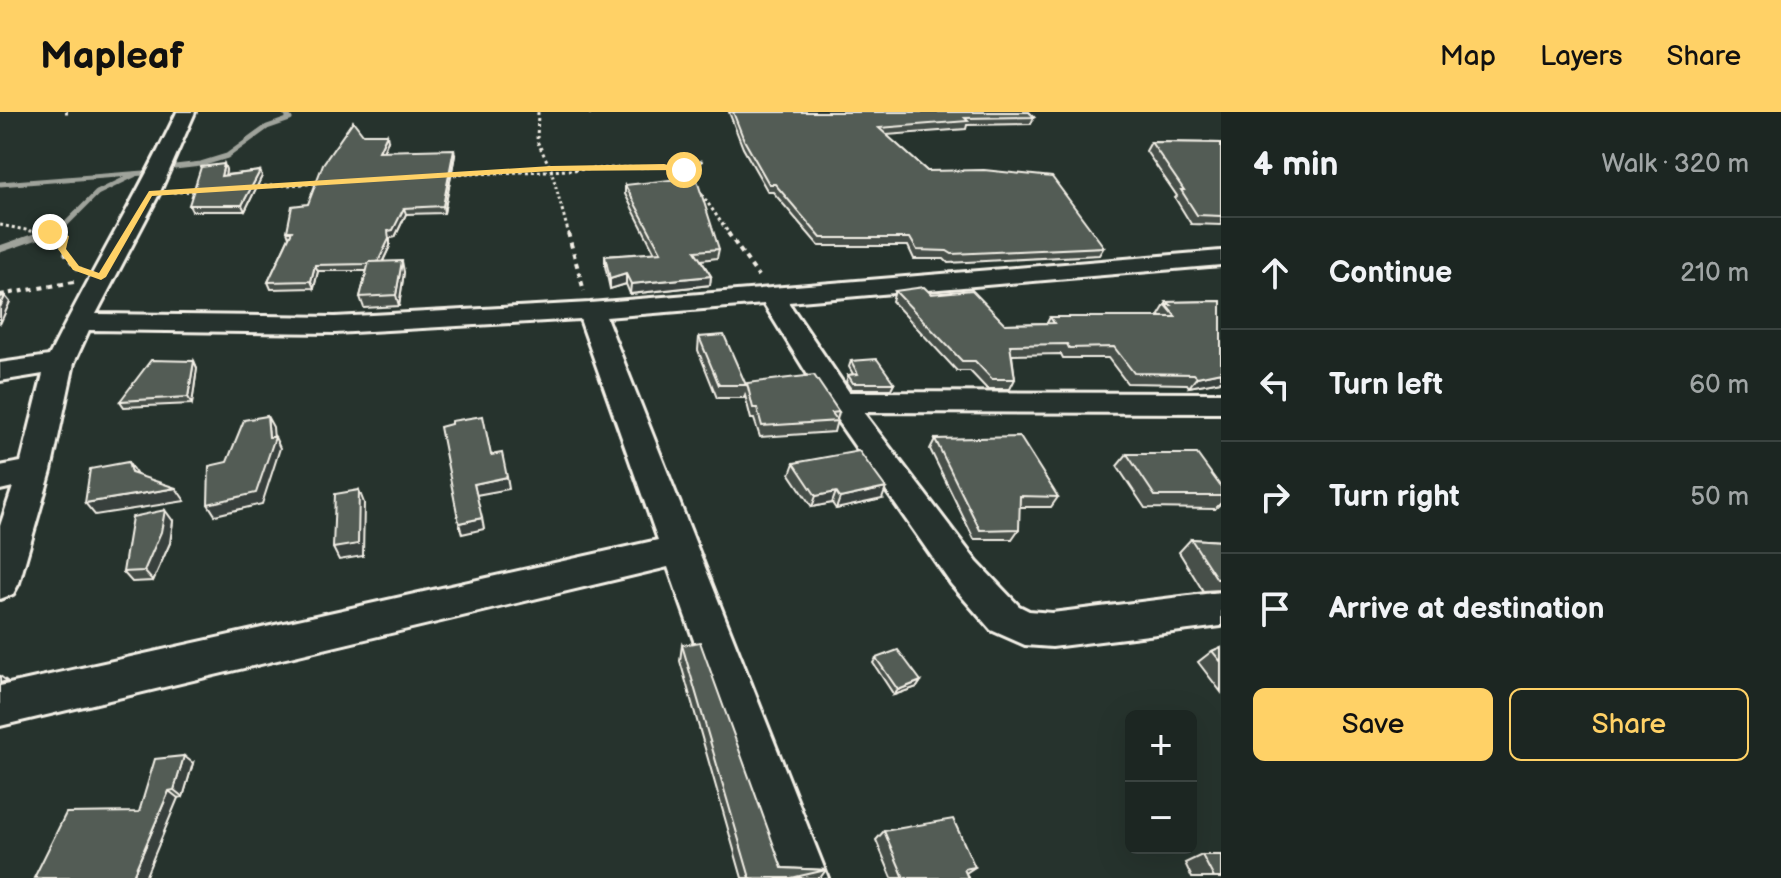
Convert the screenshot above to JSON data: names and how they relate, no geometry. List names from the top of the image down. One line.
{"page":{"header":"Mapleaf","nav":["Map","Layers","Share"],"heading":["4 min","Walk · 320 m"],"list":[["Continue","210 m"],["Turn left","60 m"],["Turn right","50 m"],"Arrive at destination"],"buttons":["Save","Share"],"map_buttons":["+","−"]}}
